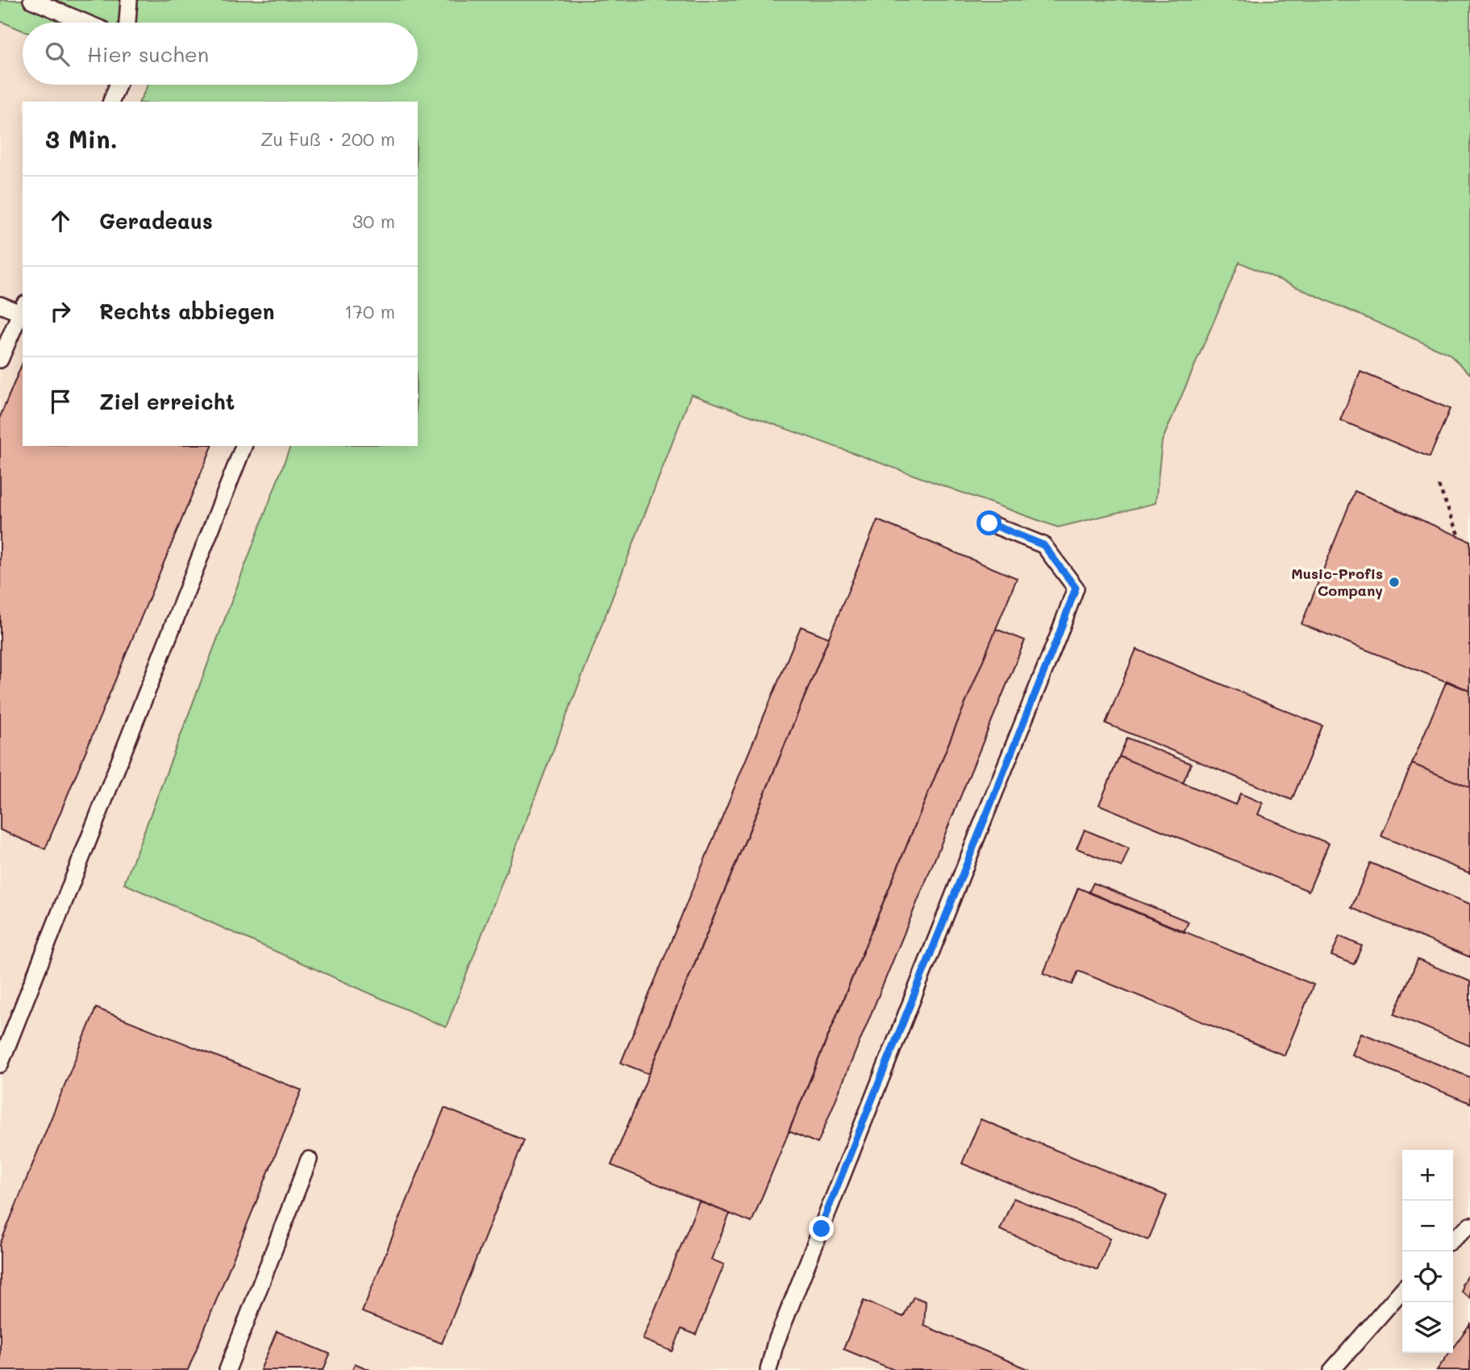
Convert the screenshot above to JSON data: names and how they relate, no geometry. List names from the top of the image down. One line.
{"places":["Music-Profis Company"],"page":{"search":"Hier suchen","heading":["3 Min.","Zu Fuß · 200 m"],"list":[["Geradeaus","30 m"],["Rechts abbiegen","170 m"],"Ziel erreicht"],"map_buttons":["+","−"]}}
